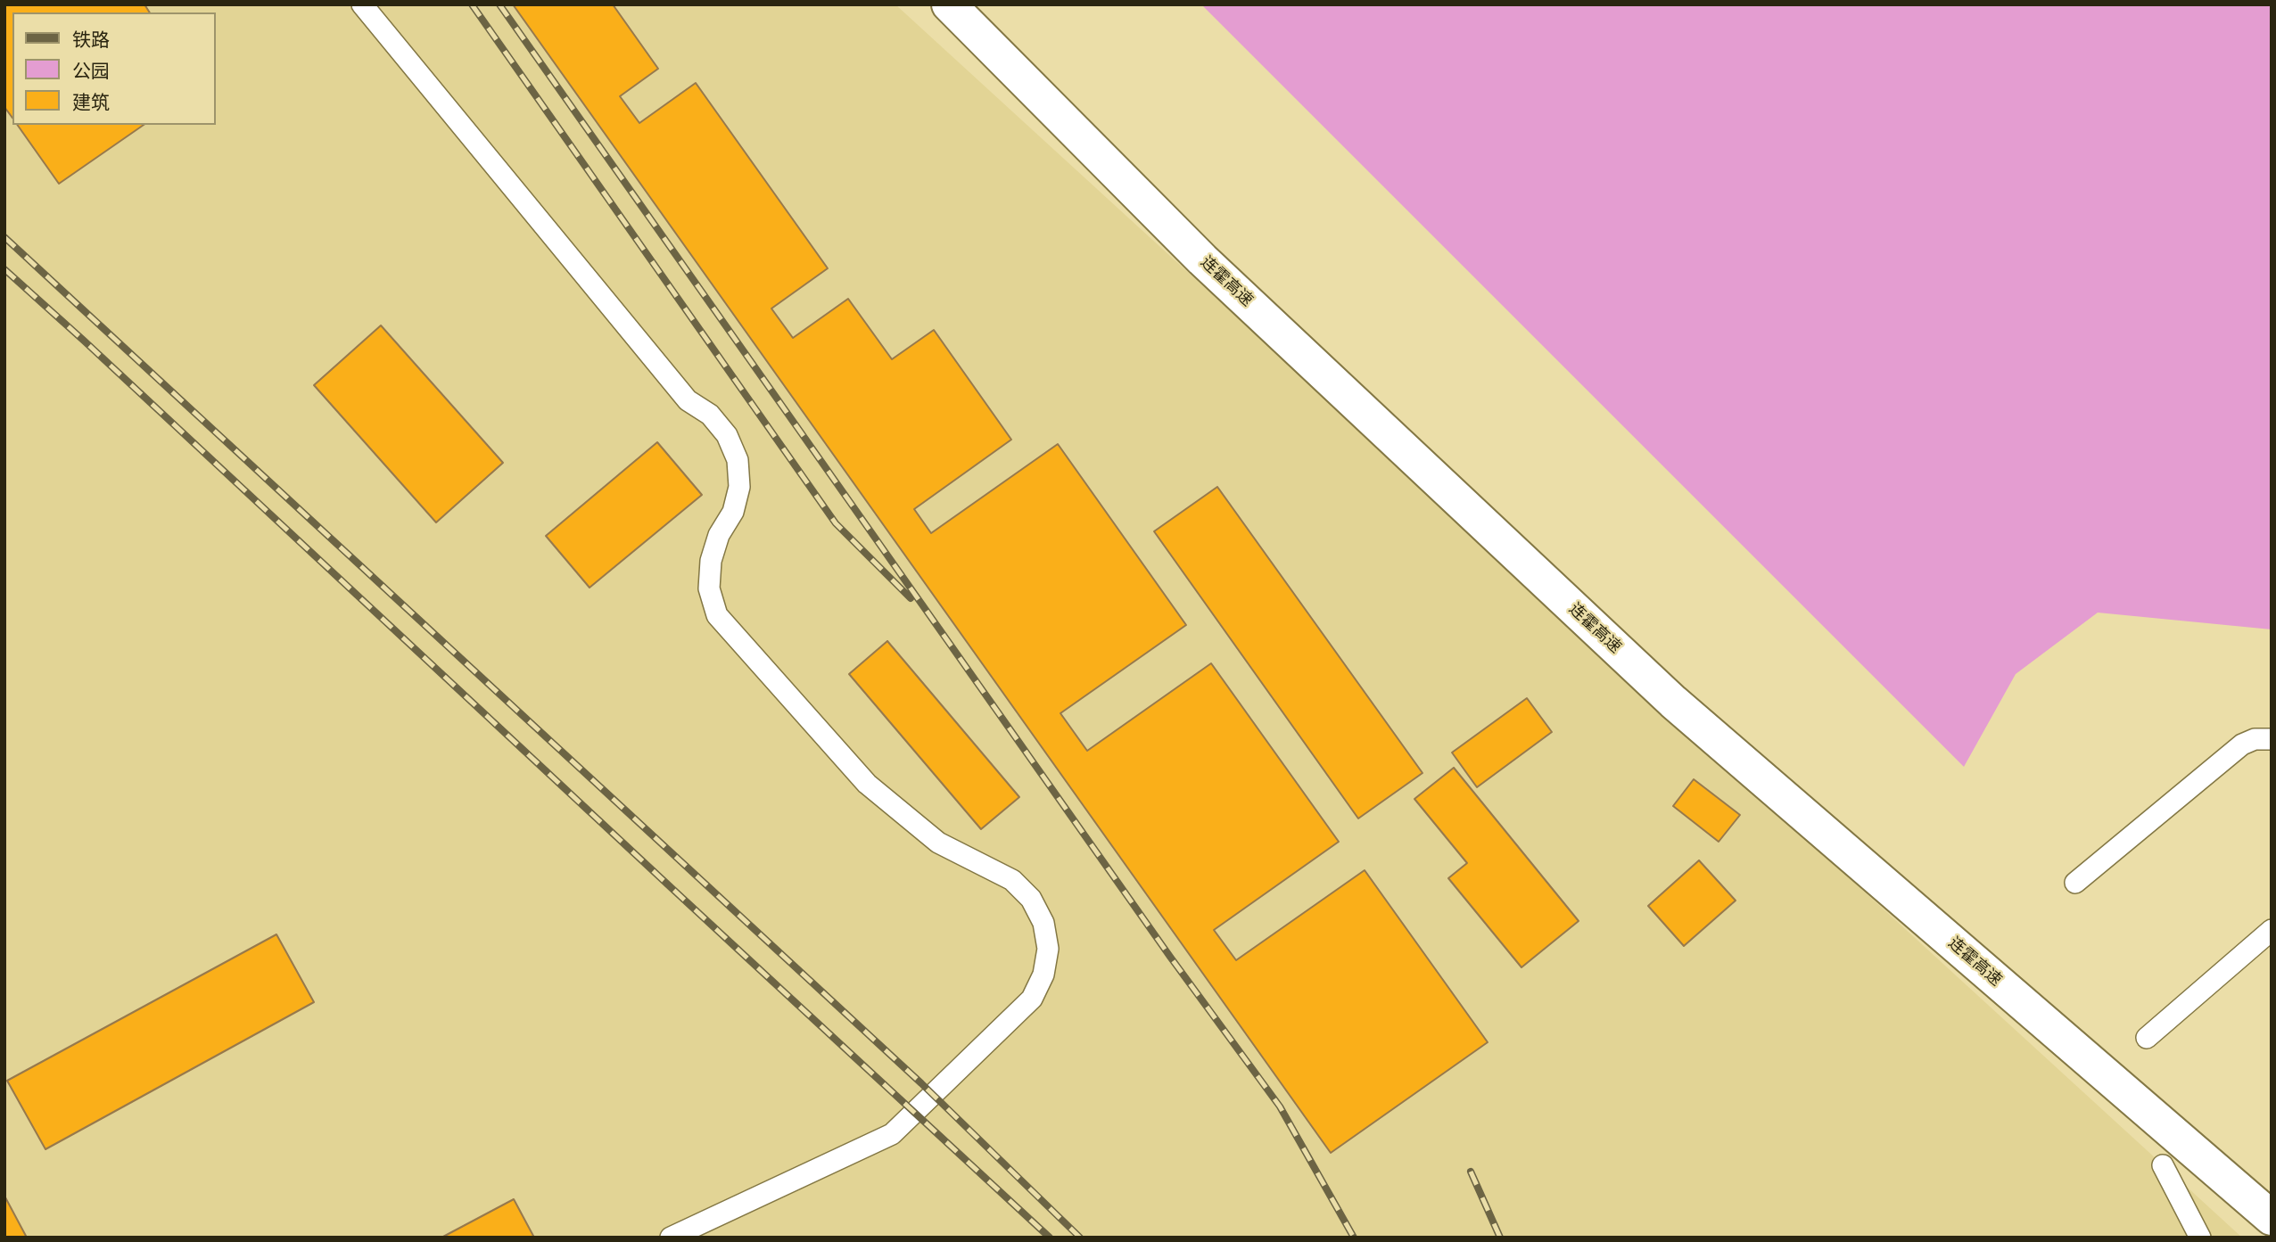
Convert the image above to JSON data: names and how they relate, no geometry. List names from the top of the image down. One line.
{"streets":{"highway":["连霍高速"]},"legend":["铁路","公园","建筑"]}
